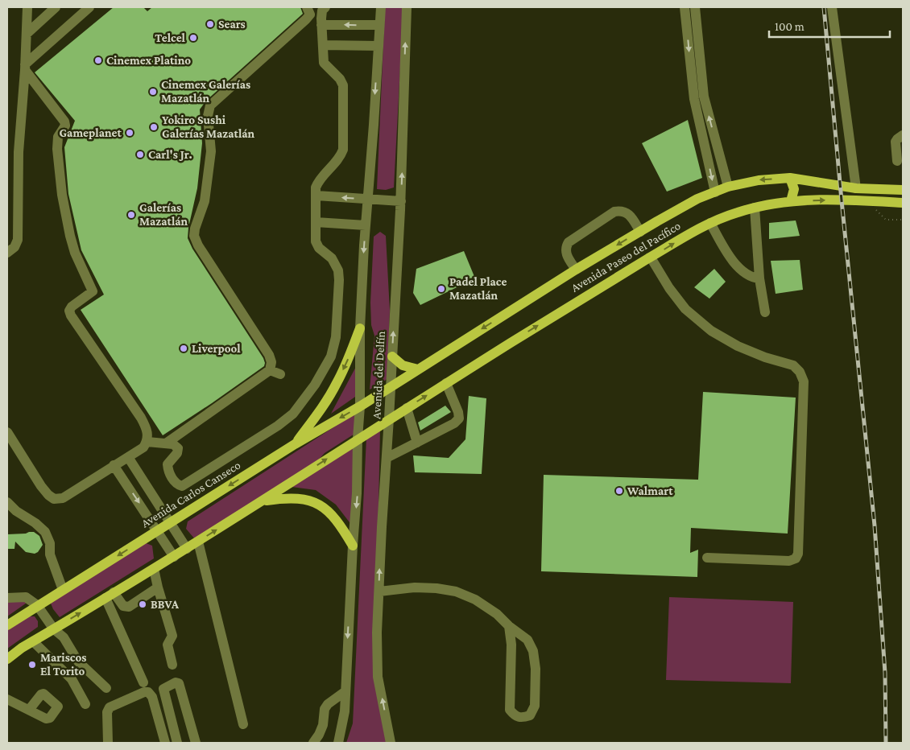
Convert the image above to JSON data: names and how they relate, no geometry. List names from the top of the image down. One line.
{"streets":{"main road":["Avenida Paseo del Pacífico","Avenida Carlos Canseco"],"street":["Avenida del Delfín"]},"crossings":[["Avenida Paseo del Pacífico","Avenida del Delfín"],["Avenida Paseo del Pacífico","Avenida Carlos Canseco"],["Avenida del Delfín","Avenida Carlos Canseco"]],"places":["Sears","Telcel","Cinemex Platino","Cinemex Galerías Mazatlán","Yokiro Sushi Galerías Mazatlán","Gameplanet","Carl's Jr.","Galerías Mazatlán","Padel Place Mazatlán","Liverpool","Walmart","BBVA","Mariscos El Torito"],"scale_bar":"100 m"}
